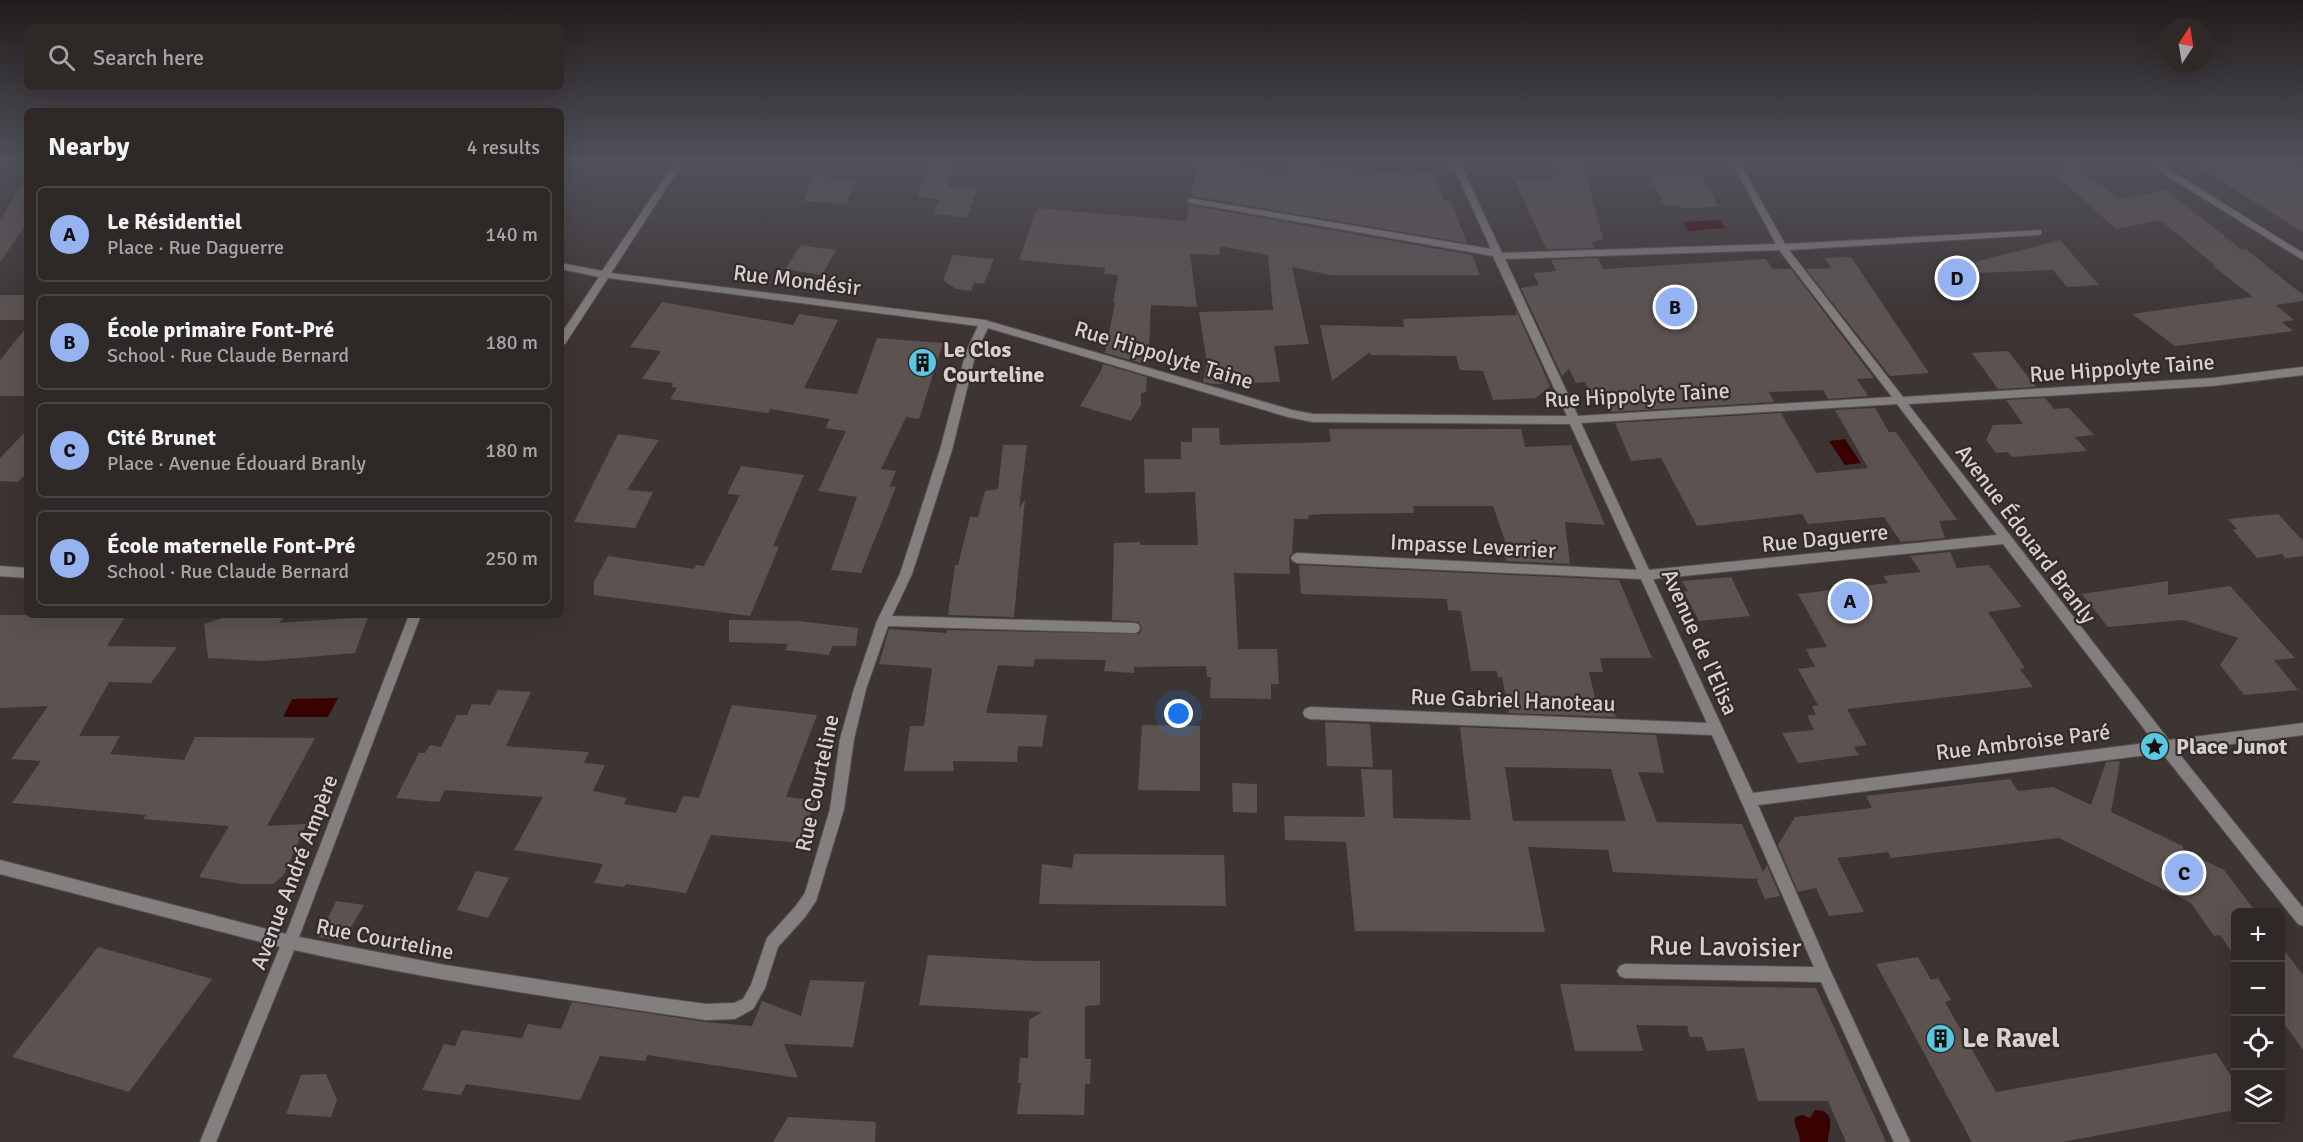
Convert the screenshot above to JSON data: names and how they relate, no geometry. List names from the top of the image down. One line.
{"streets":{"street":["Rue Mondésir","Rue Hippolyte Taine","Avenue Édouard Branly","Rue Daguerre","Impasse Leverrier","Avenue de l'Elisa","Rue Gabriel Hanoteau","Rue Ambroise Paré","Rue Courteline","Avenue André Ampère","Rue Lavoisier"]},"crossings":[["Rue Mondésir","Rue Hippolyte Taine"],["Rue Mondésir","Rue Courteline"],["Rue Hippolyte Taine","Avenue Édouard Branly"],["Rue Hippolyte Taine","Avenue de l'Elisa"],["Rue Hippolyte Taine","Rue Courteline"],["Avenue Édouard Branly","Rue Daguerre"],["Avenue Édouard Branly","Rue Ambroise Paré"],["Rue Daguerre","Impasse Leverrier"],["Rue Daguerre","Avenue de l'Elisa"],["Impasse Leverrier","Avenue de l'Elisa"],["Avenue de l'Elisa","Rue Gabriel Hanoteau"],["Avenue de l'Elisa","Rue Ambroise Paré"],["Avenue de l'Elisa","Rue Lavoisier"],["Rue Courteline","Avenue André Ampère"]],"places":{"building":["Le Clos Courteline","Le Ravel"],"place":["Place Junot"]},"north":"top","page":{"search":"Search here","heading":["Nearby","4 results"],"list":[{"mark":"A","name":"Le Résidentiel","note":"Place · Rue Daguerre","value":"140 m"},{"mark":"B","name":"École primaire Font-Pré","note":"School · Rue Claude Bernard","value":"180 m"},{"mark":"C","name":"Cité Brunet","note":"Place · Avenue Édouard Branly","value":"180 m"},{"mark":"D","name":"École maternelle Font-Pré","note":"School · Rue Claude Bernard","value":"250 m"}],"pins":["D","B","A","C"],"map_buttons":["+","−"]}}
